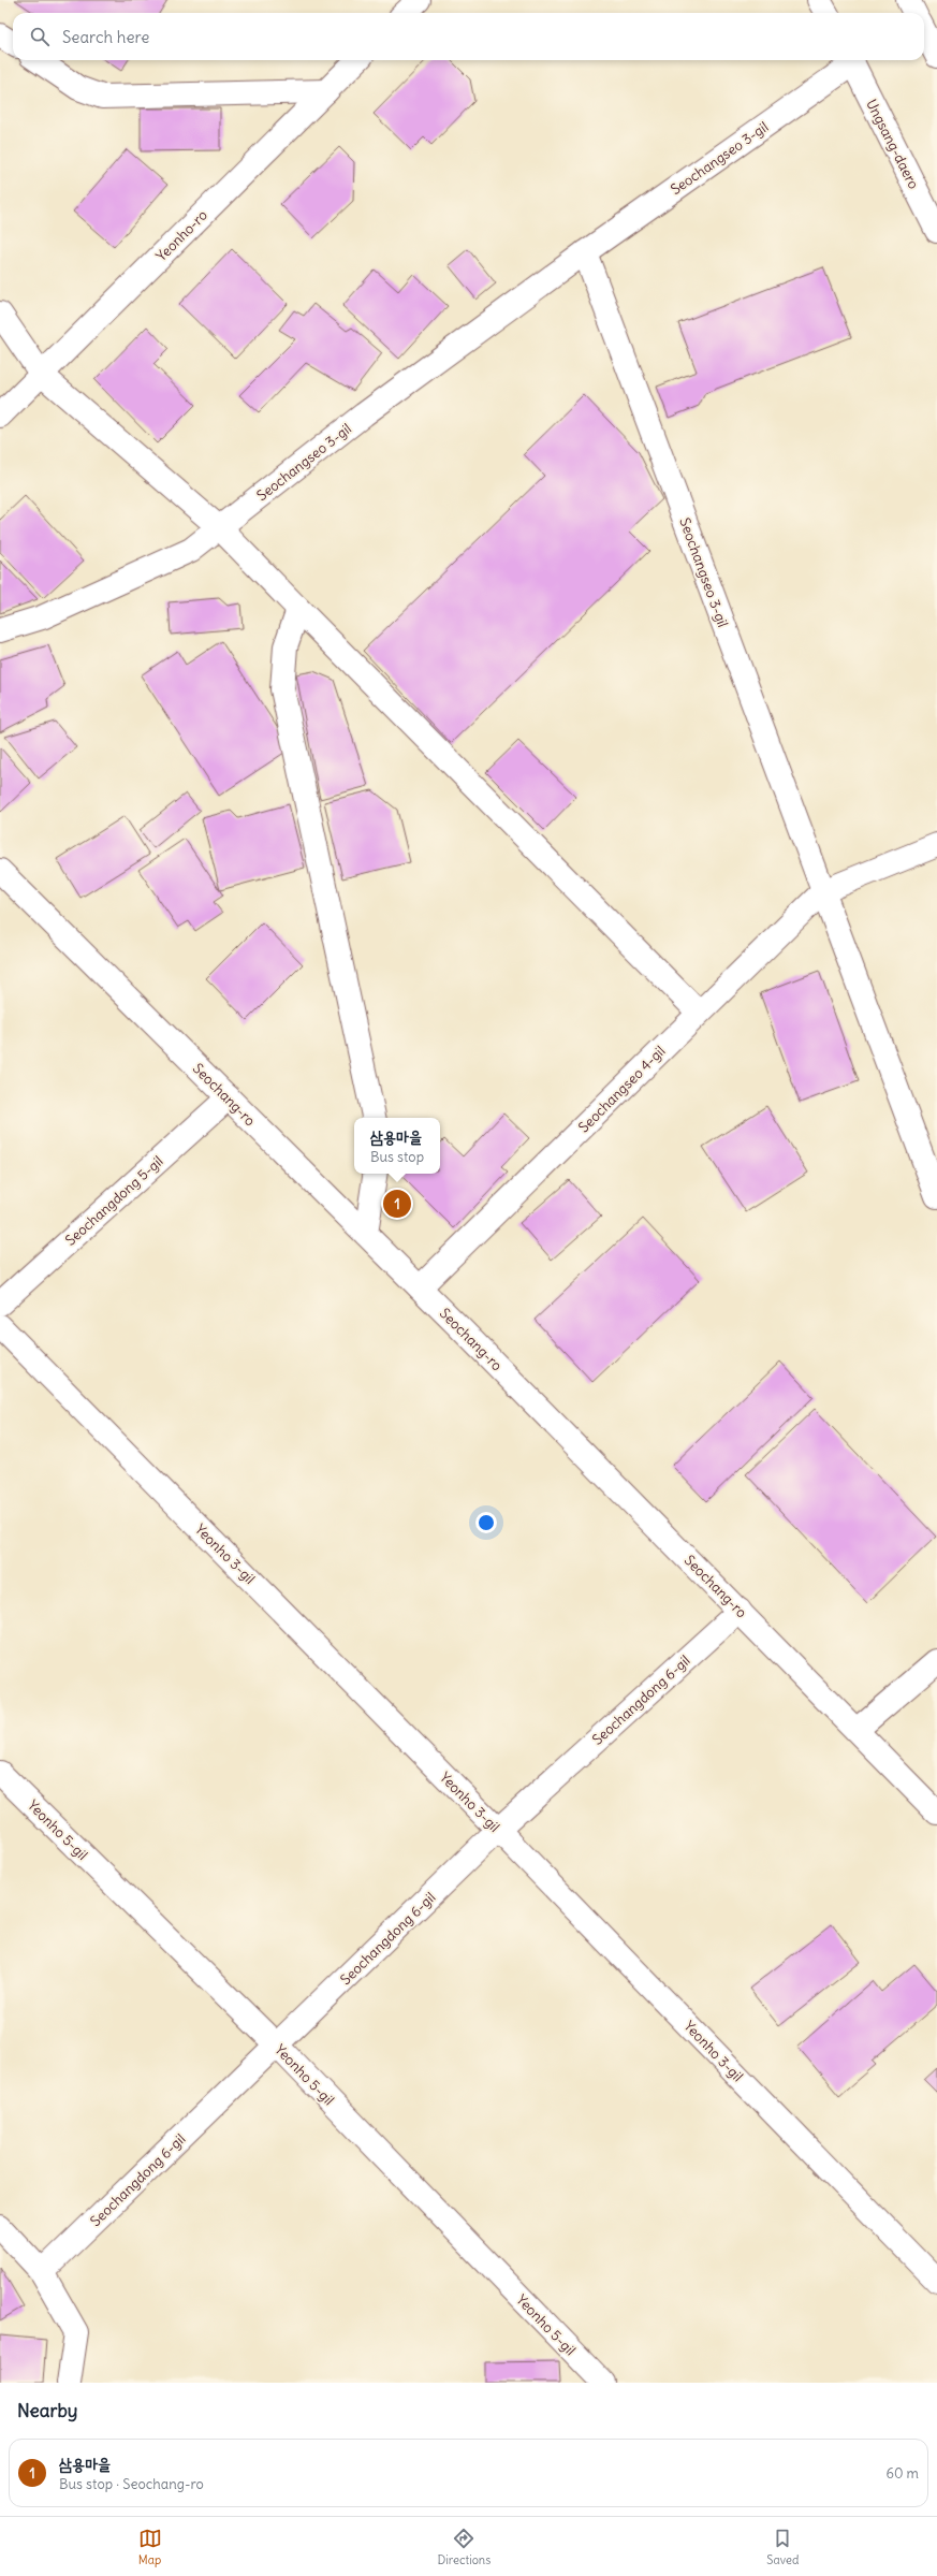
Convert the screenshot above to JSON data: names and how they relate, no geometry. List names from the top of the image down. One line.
{"streets":{"street":["Ungsang-daero","Seochangseo 3-gil","Yeonho-ro","Seochangseo 4-gil","Seochang-ro","Seochangdong 5-gil","Yeonho 3-gil","Seochangdong 6-gil","Yeonho 5-gil"]},"crossings":[["Ungsang-daero","Seochangseo 3-gil"],["Seochangseo 3-gil","Seochangseo 4-gil"],["Seochangseo 4-gil","Seochang-ro"],["Seochang-ro","Seochangdong 5-gil"],["Seochang-ro","Seochangdong 6-gil"],["Yeonho 3-gil","Seochangdong 6-gil"],["Seochangdong 6-gil","Yeonho 5-gil"]],"page":{"search":"Search here","popup":["삼용마을","Bus stop"],"pins":"1","heading":"Nearby","list":[{"mark":"1","name":"삼용마을","note":"Bus stop · Seochang-ro","value":"60 m"}],"nav":["Map","Directions","Saved"]}}
